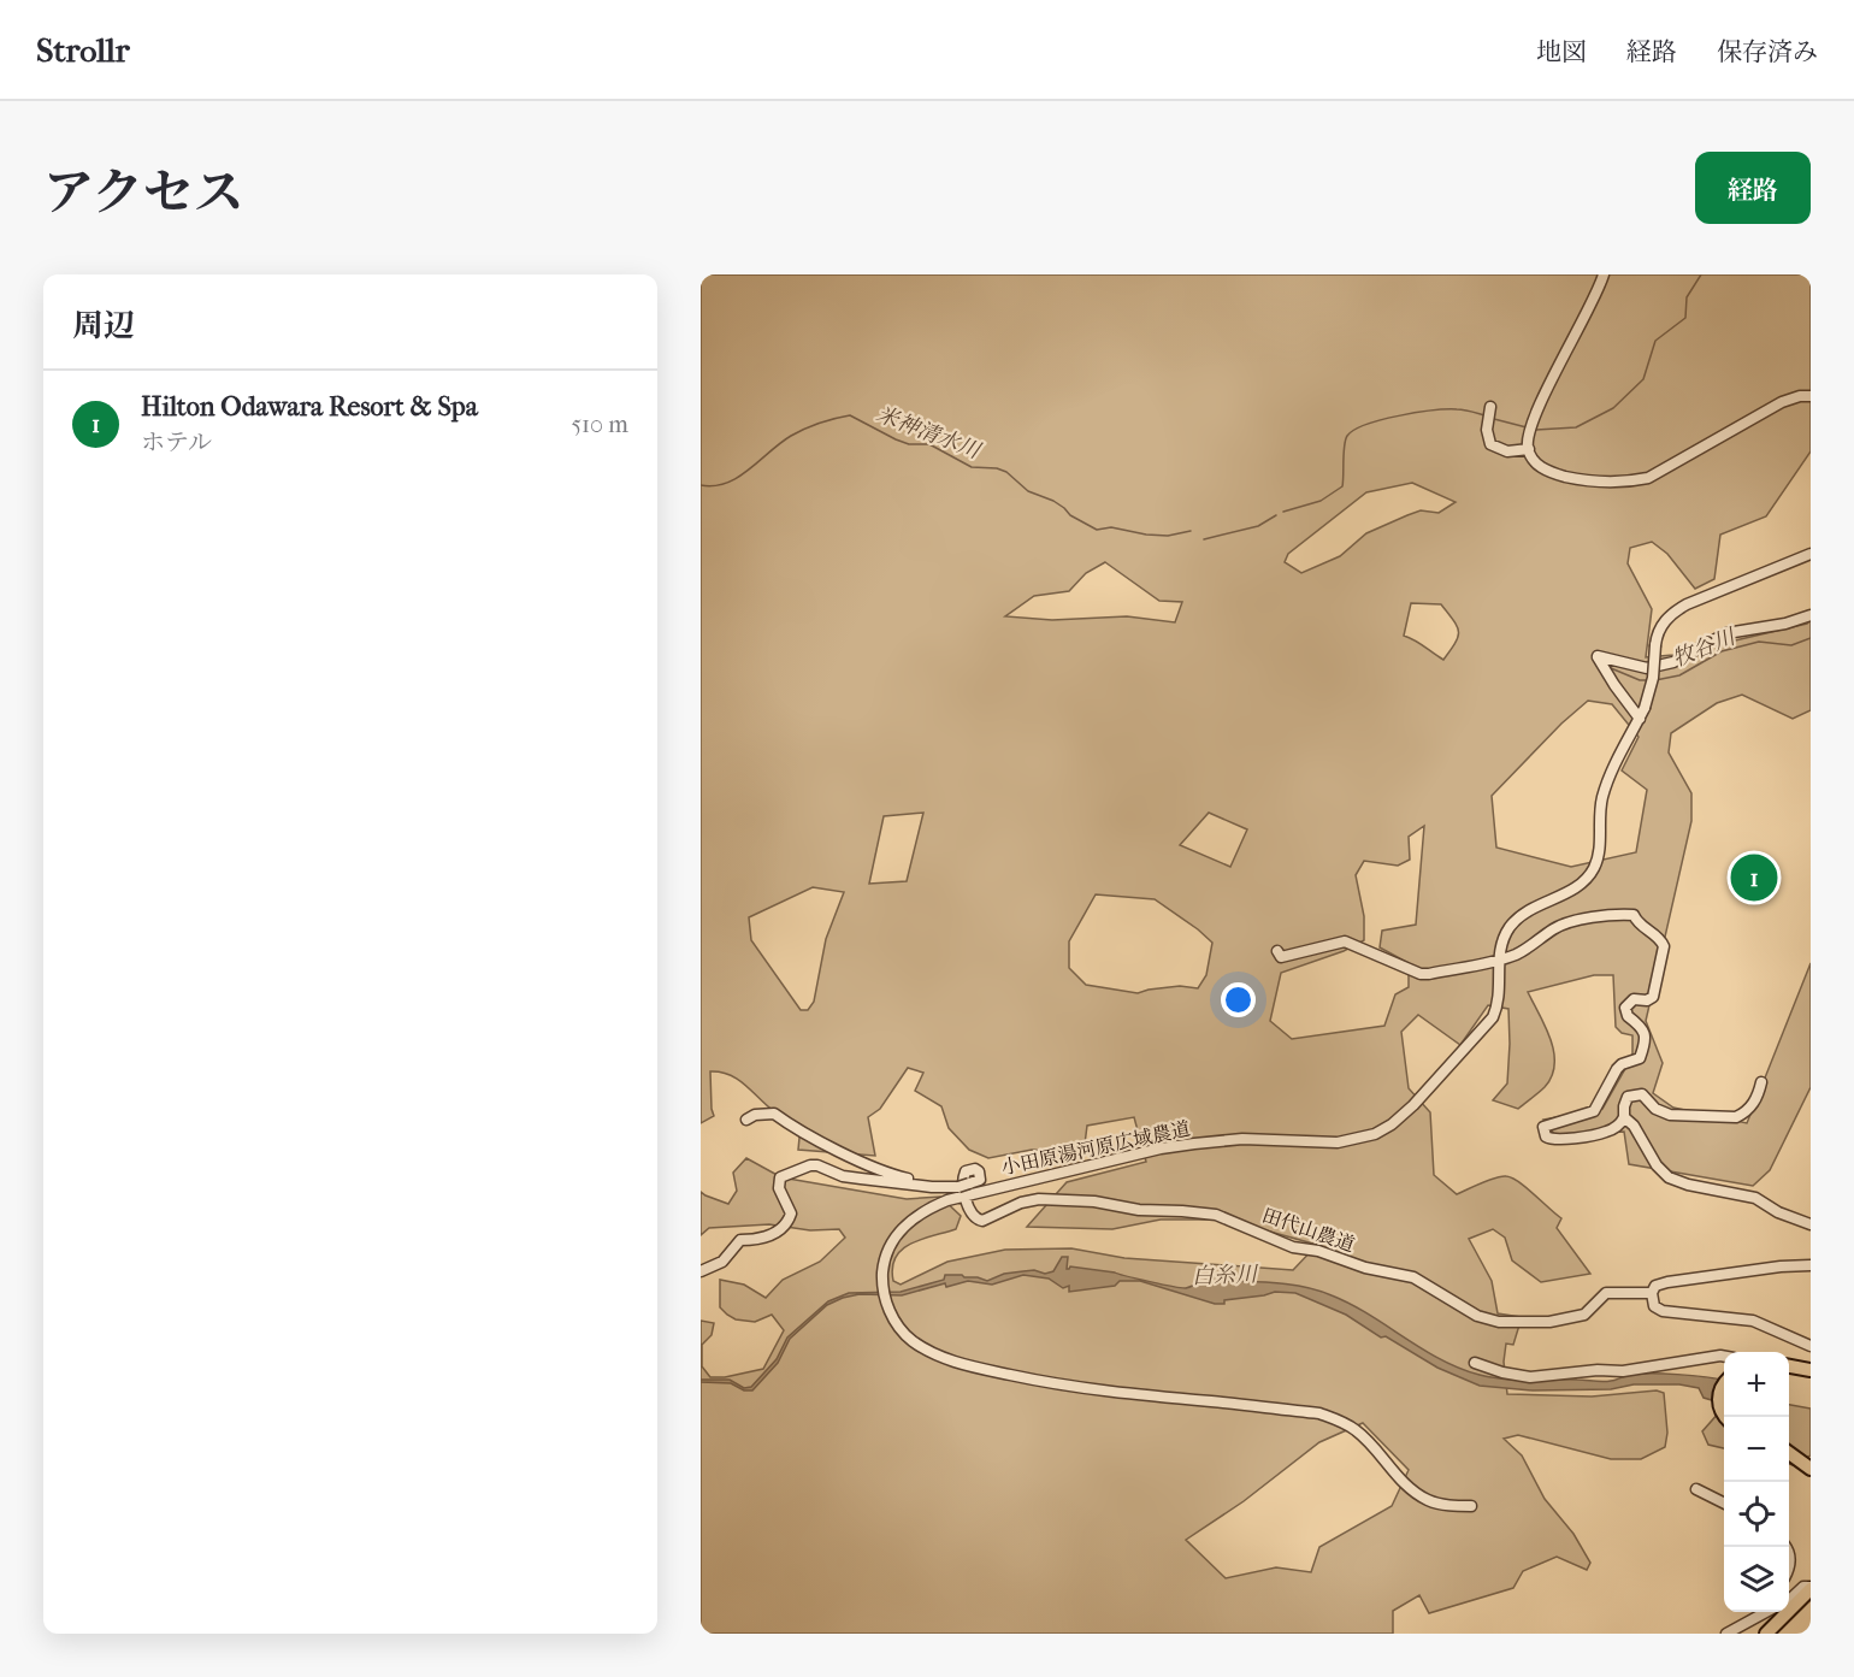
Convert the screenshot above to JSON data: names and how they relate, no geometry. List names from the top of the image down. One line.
{"streets":{"street":["小田原湯河原広域農道","田代山農道"]},"crossings":[["小田原湯河原広域農道","田代山農道"]],"water":["米神清水川","牧谷川","白糸川"],"page":{"header":"Strollr","nav":["地図","経路","保存済み"],"title":"アクセス","buttons":"経路","heading":"周辺","list":[{"mark":"1","name":"Hilton Odawara Resort & Spa","note":"ホテル","value":"510 m"}],"pins":"1","map_buttons":["+","−"]}}
